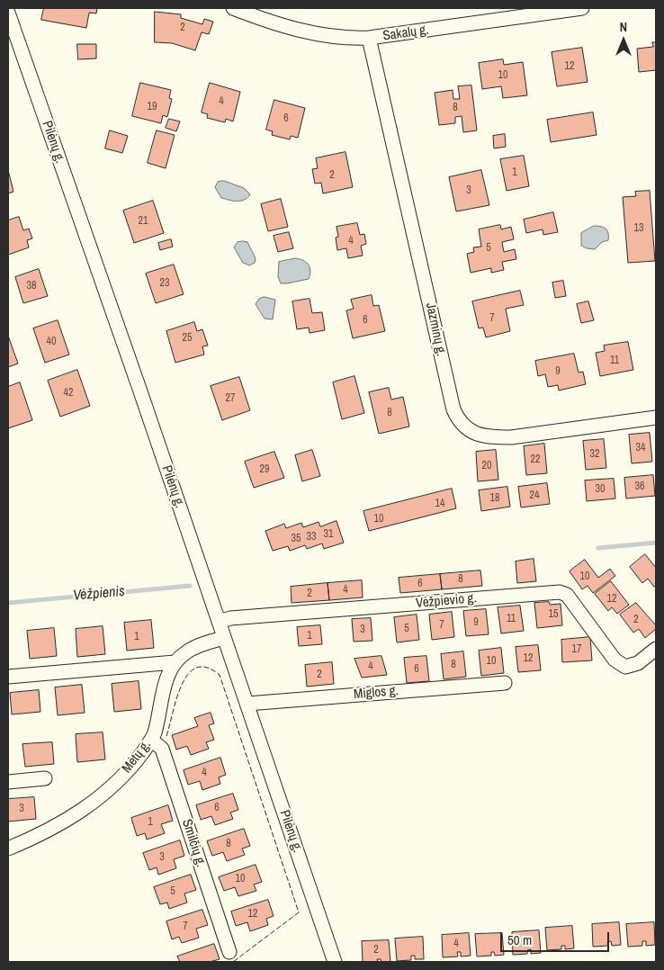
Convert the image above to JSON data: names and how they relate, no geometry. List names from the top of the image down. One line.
{"streets":{"street":["Sakalų g.","Pilėnų g.","Jazminų g.","Vėžpievio g.","Miglos g.","Mėtų g.","Smilčių g."]},"crossings":[["Sakalų g.","Jazminų g."],["Pilėnų g.","Vėžpievio g."],["Pilėnų g.","Miglos g."],["Pilėnų g.","Mėtų g."],["Mėtų g.","Smilčių g."]],"water":["Vėžpienis"],"house_numbers":["2","12","10","4","19","8","6","1","2","3","21","13","4","5","23","38","7","6","25","40","11","9","42","27","8","34","32","22","20","29","36","30","24","18","14","10","31","33","35","10","8","6","4","2","12","15","11","2","9","7","5","3","1","1","17","12","10","8","4","6","2","4","6","3","1","8","3","10","5","12","7","4","2"],"scale_bar":"50 m","north":"top"}
